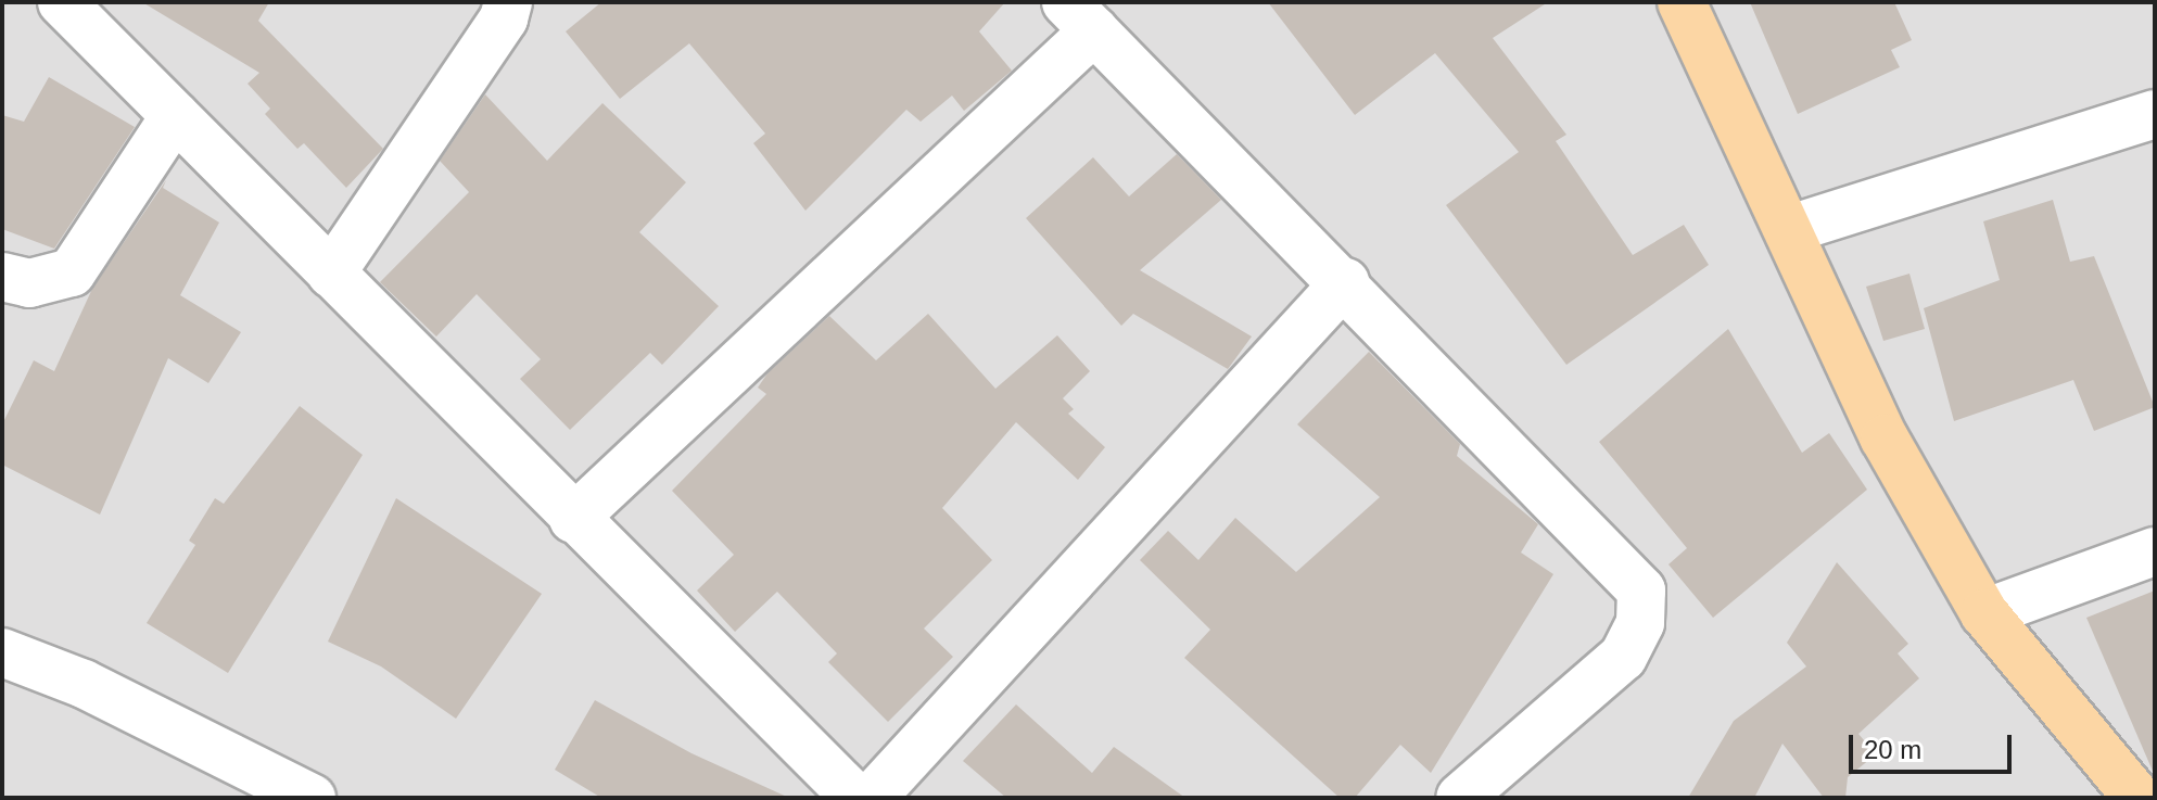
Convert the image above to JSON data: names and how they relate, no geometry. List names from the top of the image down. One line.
{"scale_bar":"20 m"}
